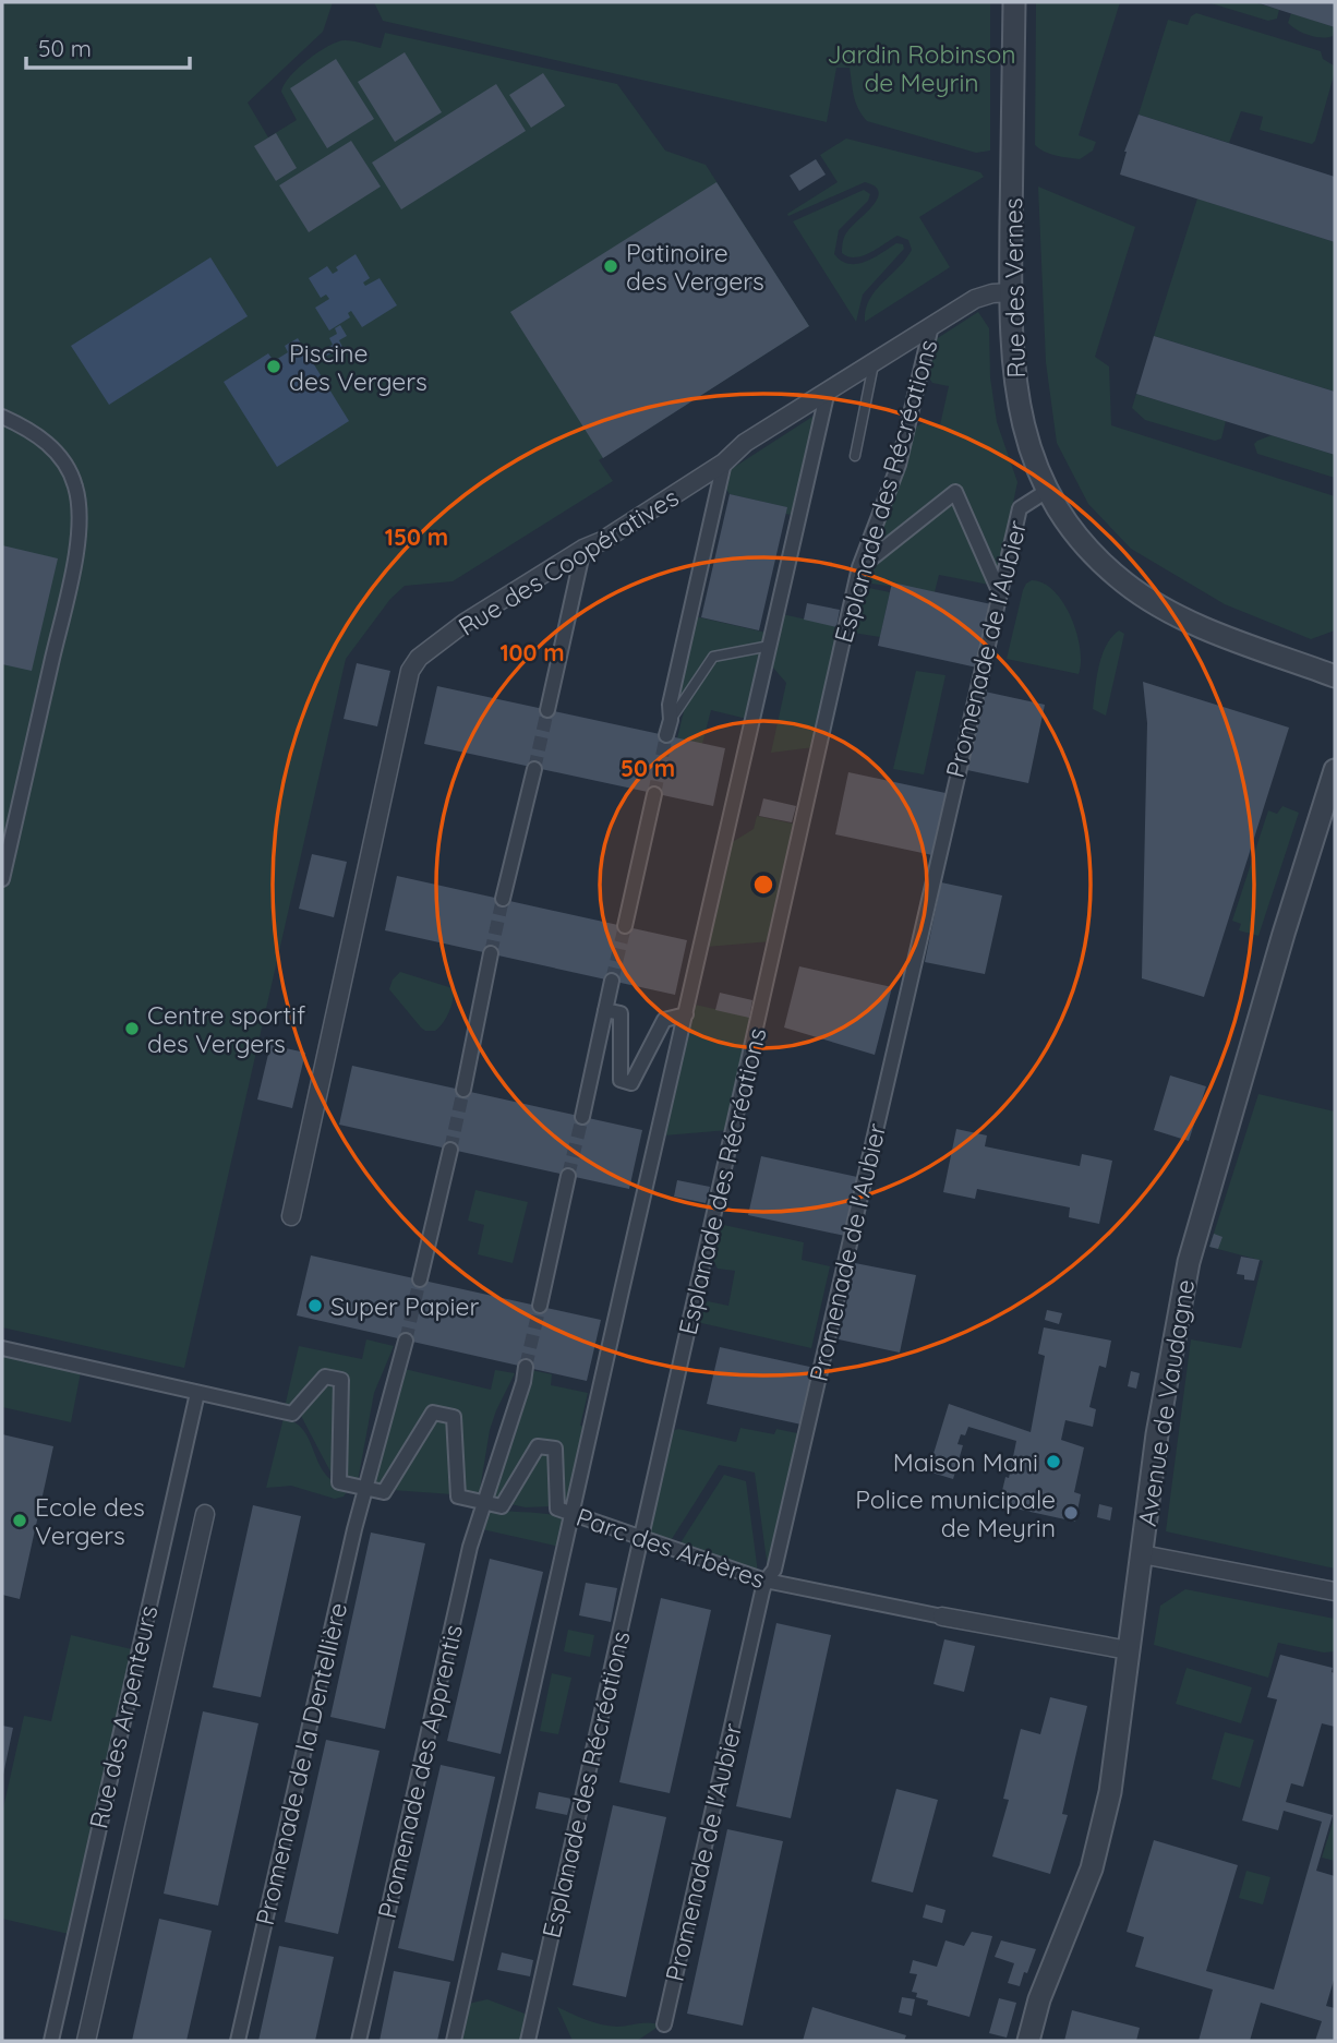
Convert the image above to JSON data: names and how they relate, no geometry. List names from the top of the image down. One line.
{"streets":{"street":["Rue des Vernes","Esplanade des Récréations","Rue des Coopératives","Promenade de l'Aubier","Avenue de Vaudagne","Parc des Arbères","Rue des Arpenteurs","Promenade de la Dentellière","Promenade des Apprentis"]},"crossings":[["Rue des Vernes","Rue des Coopératives"],["Rue des Vernes","Promenade de l'Aubier"],["Esplanade des Récréations","Rue des Coopératives"],["Esplanade des Récréations","Parc des Arbères"],["Promenade de l'Aubier","Parc des Arbères"],["Avenue de Vaudagne","Parc des Arbères"],["Parc des Arbères","Promenade des Apprentis"]],"parks":["Jardin Robinson de Meyrin"],"places":["Patinoire des Vergers","Piscine des Vergers","Centre sportif des Vergers","Super Papier","Maison Mani","Police municipale de Meyrin","Ecole des Vergers"],"scale_bar":"50 m","rings":["150 m","100 m","50 m"]}
